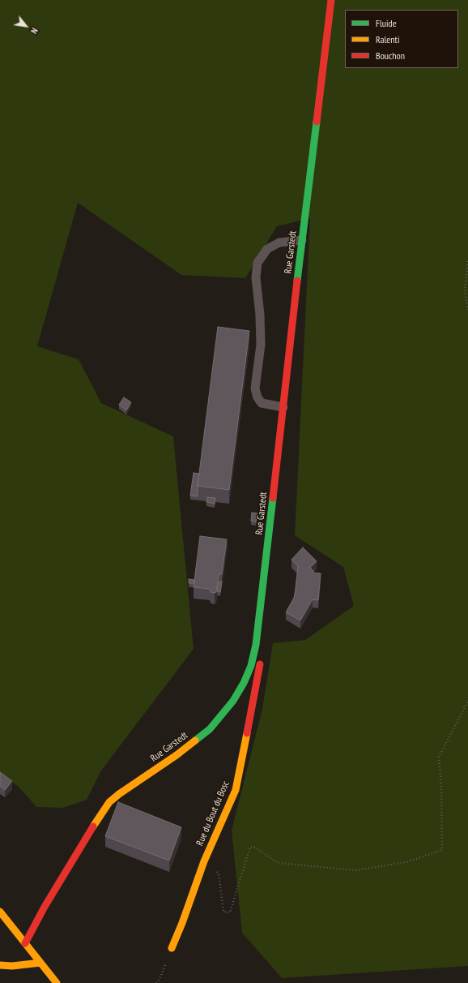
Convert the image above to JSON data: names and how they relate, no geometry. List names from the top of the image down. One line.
{"streets":{"street":["Rue Garstedt","Rue du Bout du Bosc"]},"crossings":[["Rue Garstedt","Rue du Bout du Bosc"]],"legend":["Fluide","Ralenti","Bouchon"],"north":"bottom right"}
